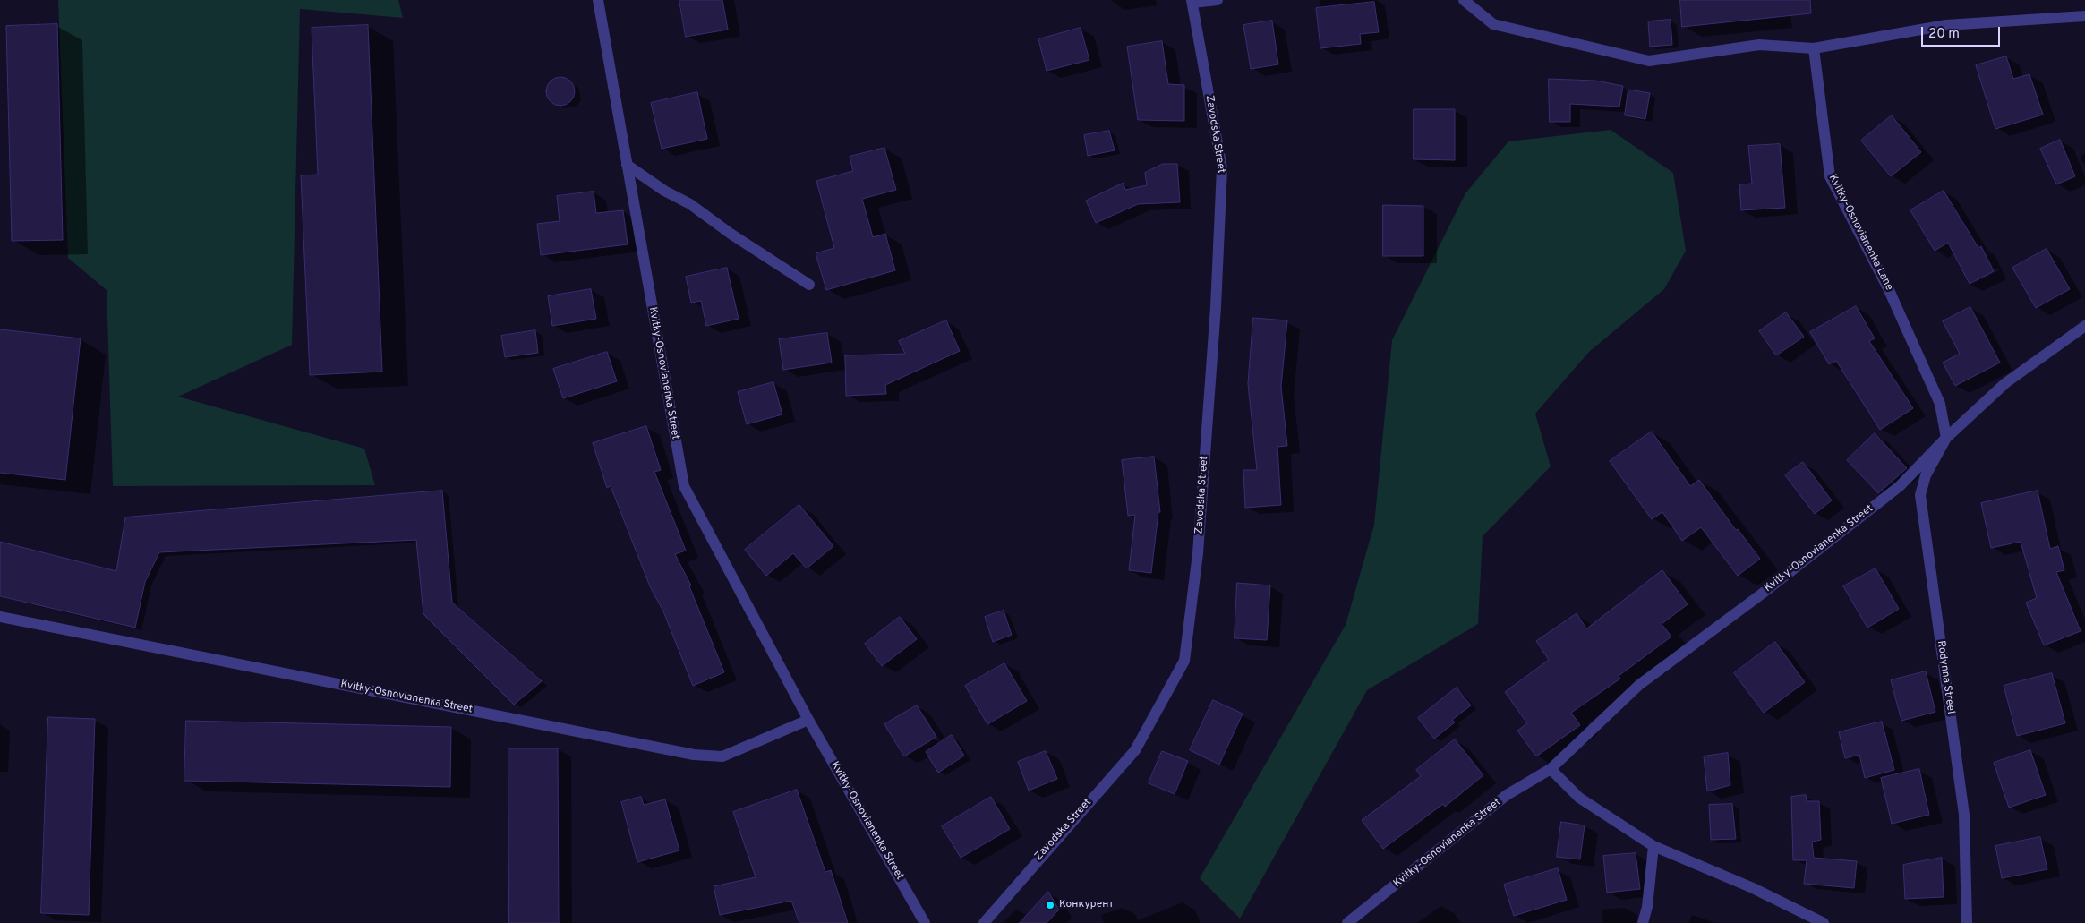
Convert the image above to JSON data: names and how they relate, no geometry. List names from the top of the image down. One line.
{"streets":{"street":["Zavodska Street","Kvitky-Osnovianenka Lane","Kvitky-Osnovianenka Street","Rodynna Street"]},"crossings":[["Kvitky-Osnovianenka Lane","Kvitky-Osnovianenka Street"],["Kvitky-Osnovianenka Lane","Rodynna Street"],["Kvitky-Osnovianenka Street","Rodynna Street"]],"places":["Конкурент"],"scale_bar":"20 m"}
